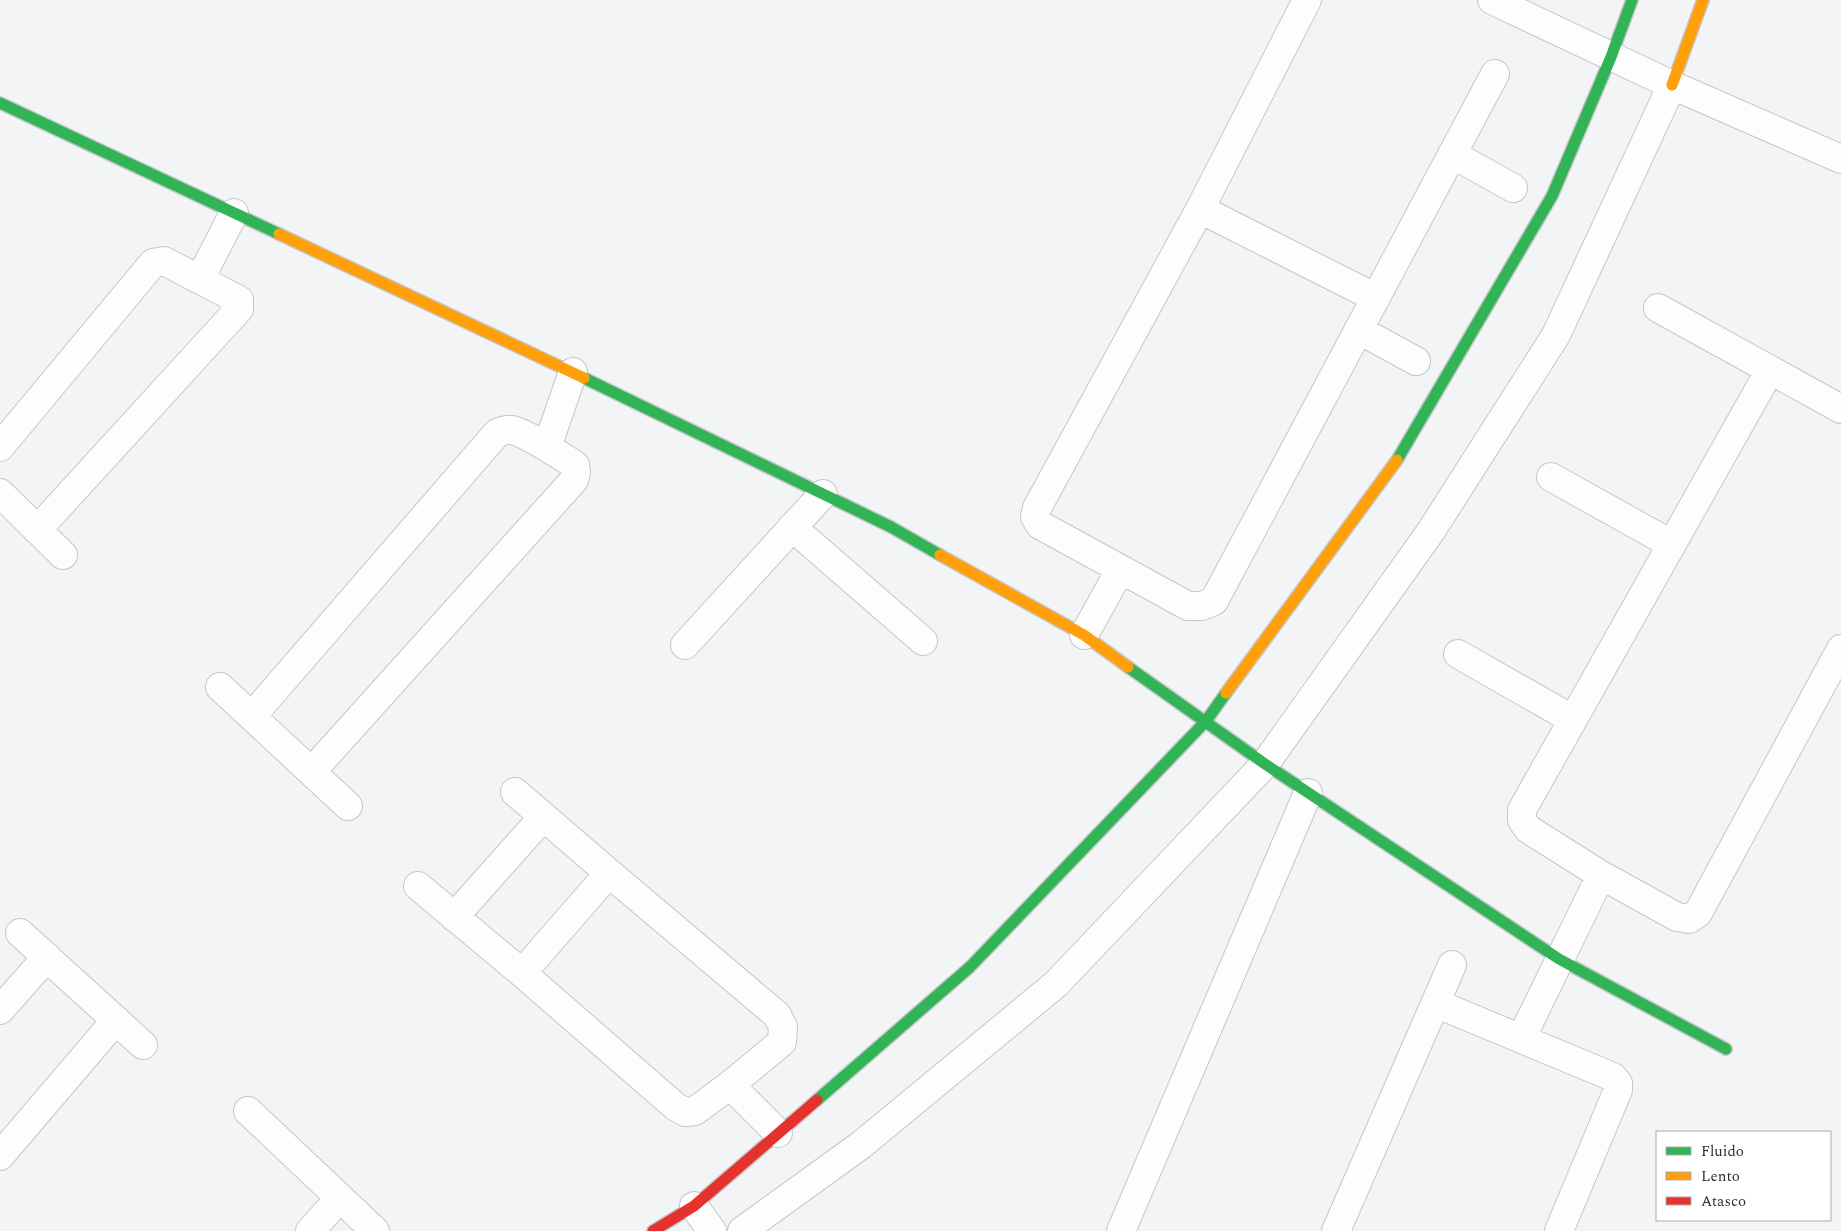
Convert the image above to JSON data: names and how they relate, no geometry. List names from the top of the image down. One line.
{"legend":["Fluido","Lento","Atasco"]}
